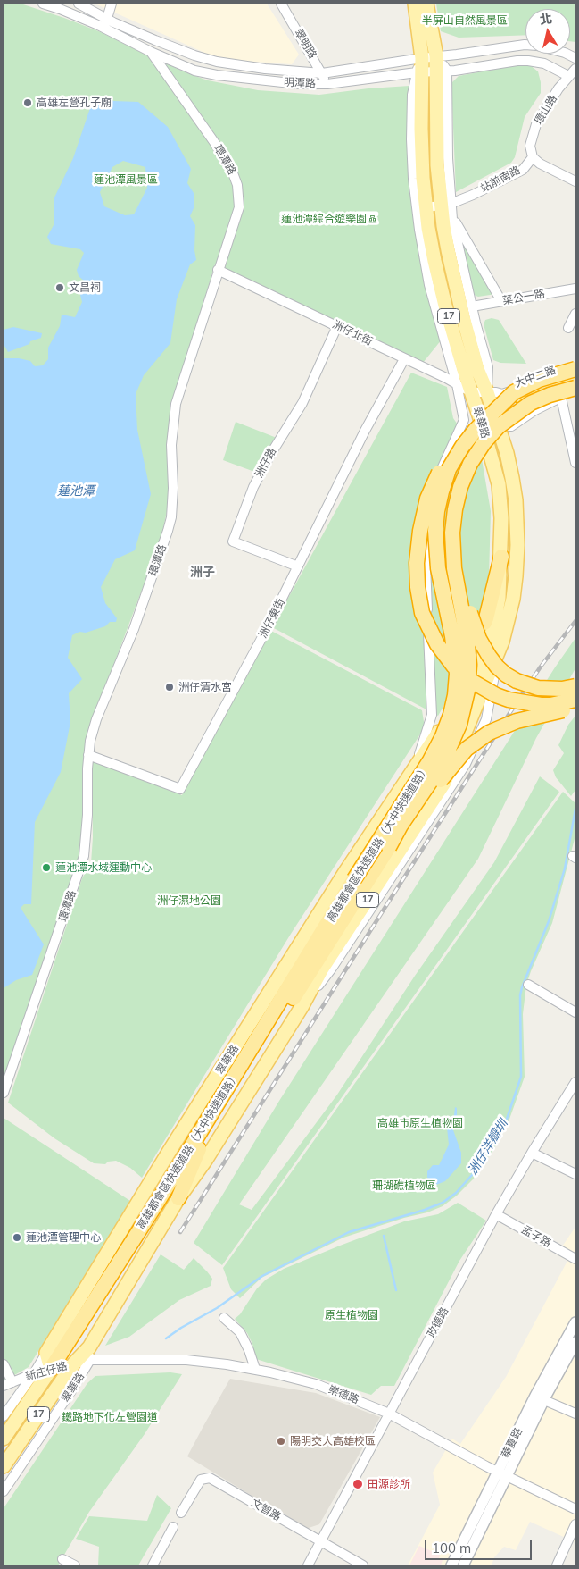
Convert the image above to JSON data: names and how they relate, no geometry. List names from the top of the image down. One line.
{"streets":{"highway":["高雄都會區快速道路（大中快速道路）"],"main road":["17","翠華路"],"street":["翠明路","明潭路","環山路","環潭路","站前南路","菜公一路","洲仔北街","大中二路","洲仔路","洲仔東街","孟子路","政德路","新庄仔路","崇德路","華夏路","文智路"]},"crossings":[["翠明路","明潭路"],["明潭路","環山路"],["明潭路","環潭路"],["明潭路","翠華路"],["環山路","站前南路"],["環潭路","洲仔北街"],["環潭路","洲仔東街"],["站前南路","翠華路"],["菜公一路","翠華路"],["17","高雄都會區快速道路（大中快速道路）"],["17","新庄仔路"],["洲仔北街","大中二路"],["洲仔北街","翠華路"],["洲仔北街","洲仔路"],["洲仔北街","洲仔東街"],["大中二路","翠華路"],["翠華路","高雄都會區快速道路（大中快速道路）"],["翠華路","新庄仔路"],["翠華路","崇德路"],["洲仔路","洲仔東街"],["高雄都會區快速道路（大中快速道路）","新庄仔路"],["孟子路","政德路"],["政德路","崇德路"],["政德路","文智路"],["崇德路","華夏路"]],"districts":["洲子"],"water":["蓮池潭","洲仔洋瓣圳"],"parks":["半屏山自然風景區","蓮池潭風景區","蓮池潭綜合遊樂園區","洲仔濕地公園","高雄市原生植物園","珊瑚礁植物區","原生植物園","鐵路地下化左營園道"],"places":["高雄左營孔子廟","文昌祠","洲仔清水宮","蓮池潭水域運動中心","蓮池潭管理中心","陽明交大高雄校區","田源診所"],"scale_bar":"100 m","north":"top"}
